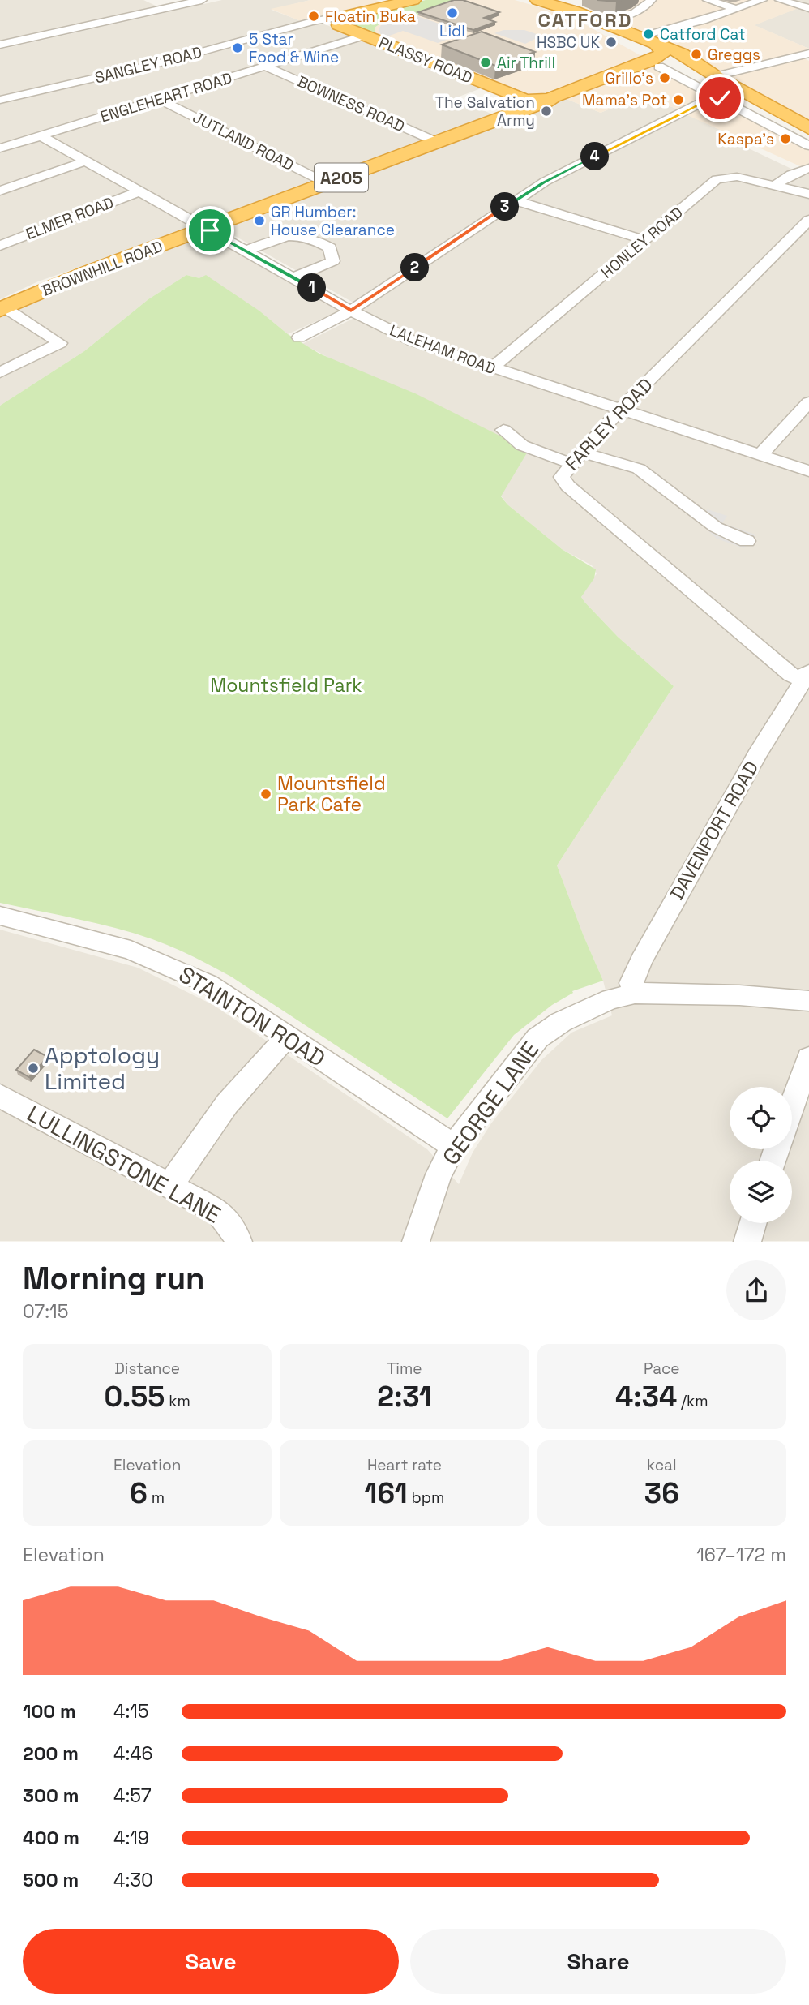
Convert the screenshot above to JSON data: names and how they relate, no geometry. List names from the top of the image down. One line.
{"streets":{"highway":["PLASSY ROAD","SANGLEY ROAD","A205","BROWNHILL ROAD"],"street":["ENGLEHEART ROAD","BOWNESS ROAD","JUTLAND ROAD","ELMER ROAD","HONLEY ROAD","LALEHAM ROAD","FARLEY ROAD","DAVENPORT ROAD","STAINTON ROAD","GEORGE LANE","LULLINGSTONE LANE"]},"crossings":[["PLASSY ROAD","SANGLEY ROAD"],["PLASSY ROAD","ENGLEHEART ROAD"],["PLASSY ROAD","BROWNHILL ROAD"],["ENGLEHEART ROAD","BOWNESS ROAD"],["ENGLEHEART ROAD","JUTLAND ROAD"],["ENGLEHEART ROAD","LALEHAM ROAD"],["BOWNESS ROAD","BROWNHILL ROAD"],["JUTLAND ROAD","BROWNHILL ROAD"],["ELMER ROAD","LALEHAM ROAD"],["HONLEY ROAD","LALEHAM ROAD"],["BROWNHILL ROAD","LALEHAM ROAD"],["LALEHAM ROAD","FARLEY ROAD"],["FARLEY ROAD","DAVENPORT ROAD"],["DAVENPORT ROAD","GEORGE LANE"],["STAINTON ROAD","GEORGE LANE"]],"districts":["CATFORD"],"parks":["Mountsfield Park"],"places":["Lidl","Floatin Buka","Catford Cat","HSBC UK","5 Star Food & Wine","Greggs","Air Thrill","Grillo's","Mama's Pot","The Salvation Army","Kaspa's","GR Humber: House Clearance","Mountsfield Park Cafe","Apptology Limited"],"page":{"pins":["4","3","2","1"],"heading":["Morning run","07:15"],"stats":[["Distance","0.55 km"],["Time","2:31"],["Pace","4:34 /km"],["Elevation","6 m"],["Heart rate","161 bpm"],["kcal","36"]],"chart":["Elevation","167–172 m"],"list":[{"name":"100 m","note":"4:15"},{"name":"200 m","note":"4:46"},{"name":"300 m","note":"4:57"},{"name":"400 m","note":"4:19"},{"name":"500 m","note":"4:30"}],"buttons":["Save","Share"]}}
